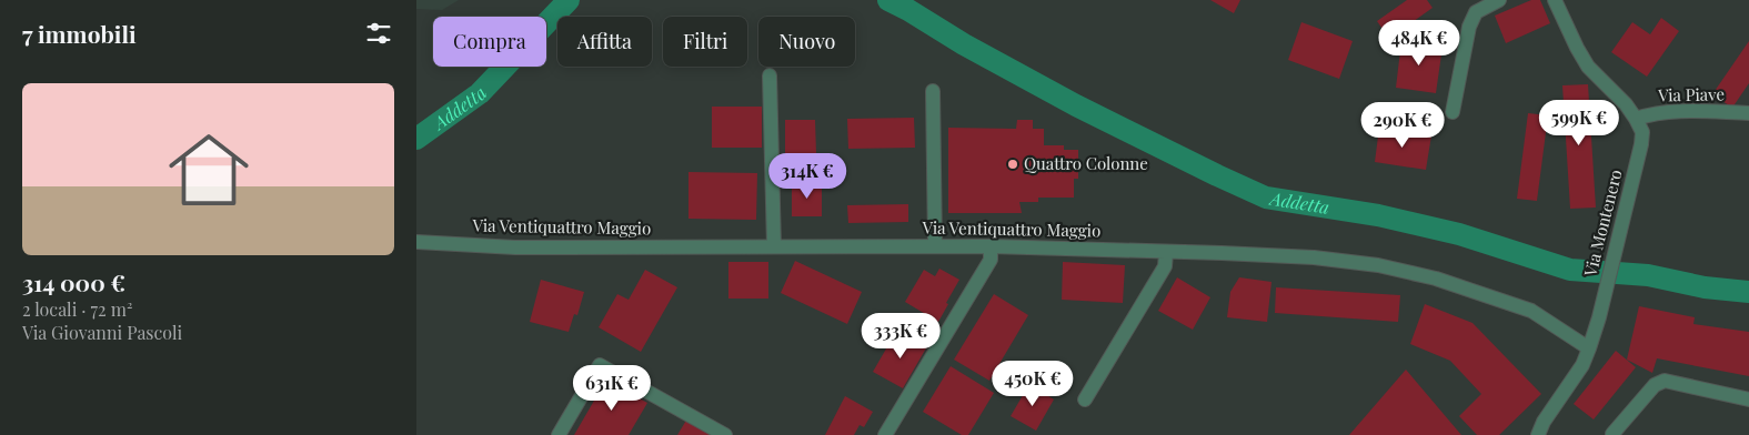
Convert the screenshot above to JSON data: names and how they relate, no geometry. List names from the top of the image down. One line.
{"streets":{"street":["Via Piave","Via Montenero","Via Ventiquattro Maggio"]},"crossings":[["Via Piave","Via Montenero"],["Via Montenero","Via Ventiquattro Maggio"]],"water":["Addetta"],"places":["Quattro Colonne"],"page":{"heading":"7 immobili","chip":["Compra","Affitta","Filtri","Nuovo"],"price":["484K €","599K €","290K €","314K €","333K €","450K €","631K €"],"list":[{"name":"314 000 €","note":"2 locali · 72 m² · Via Giovanni Pascoli"}]}}
